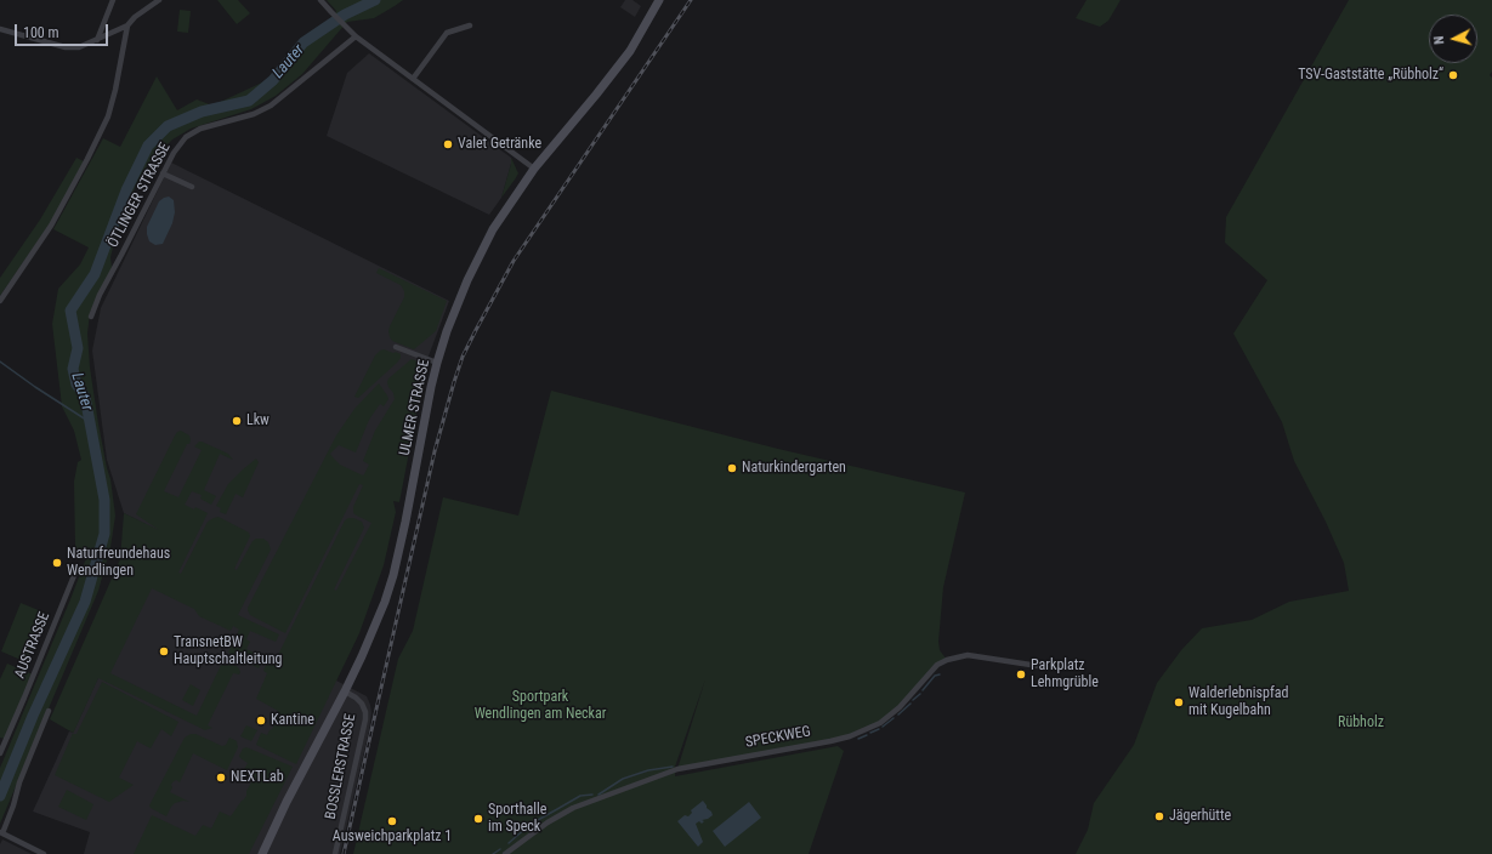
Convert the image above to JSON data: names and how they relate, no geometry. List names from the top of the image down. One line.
{"streets":{"main road":["ULMER STRASSE"],"street":["ÖTLINGER STRASSE","AUSTRASSE","SPECKWEG","BOSSLERSTRASSE"]},"crossings":[["ULMER STRASSE","BOSSLERSTRASSE"]],"water":["Lauter"],"parks":["Sportpark Wendlingen am Neckar","Rübholz"],"places":["TSV-Gaststätte „Rübholz“","Valet Getränke","Lkw","Naturkindergarten","Naturfreundehaus Wendlingen","TransnetBW Hauptschaltleitung","Parkplatz Lehmgrüble","Walderlebnispfad mit Kugelbahn","Kantine","NEXTLab","Jägerhütte","Sporthalle im Speck","Ausweichparkplatz 1"],"scale_bar":"100 m","north":"left"}
